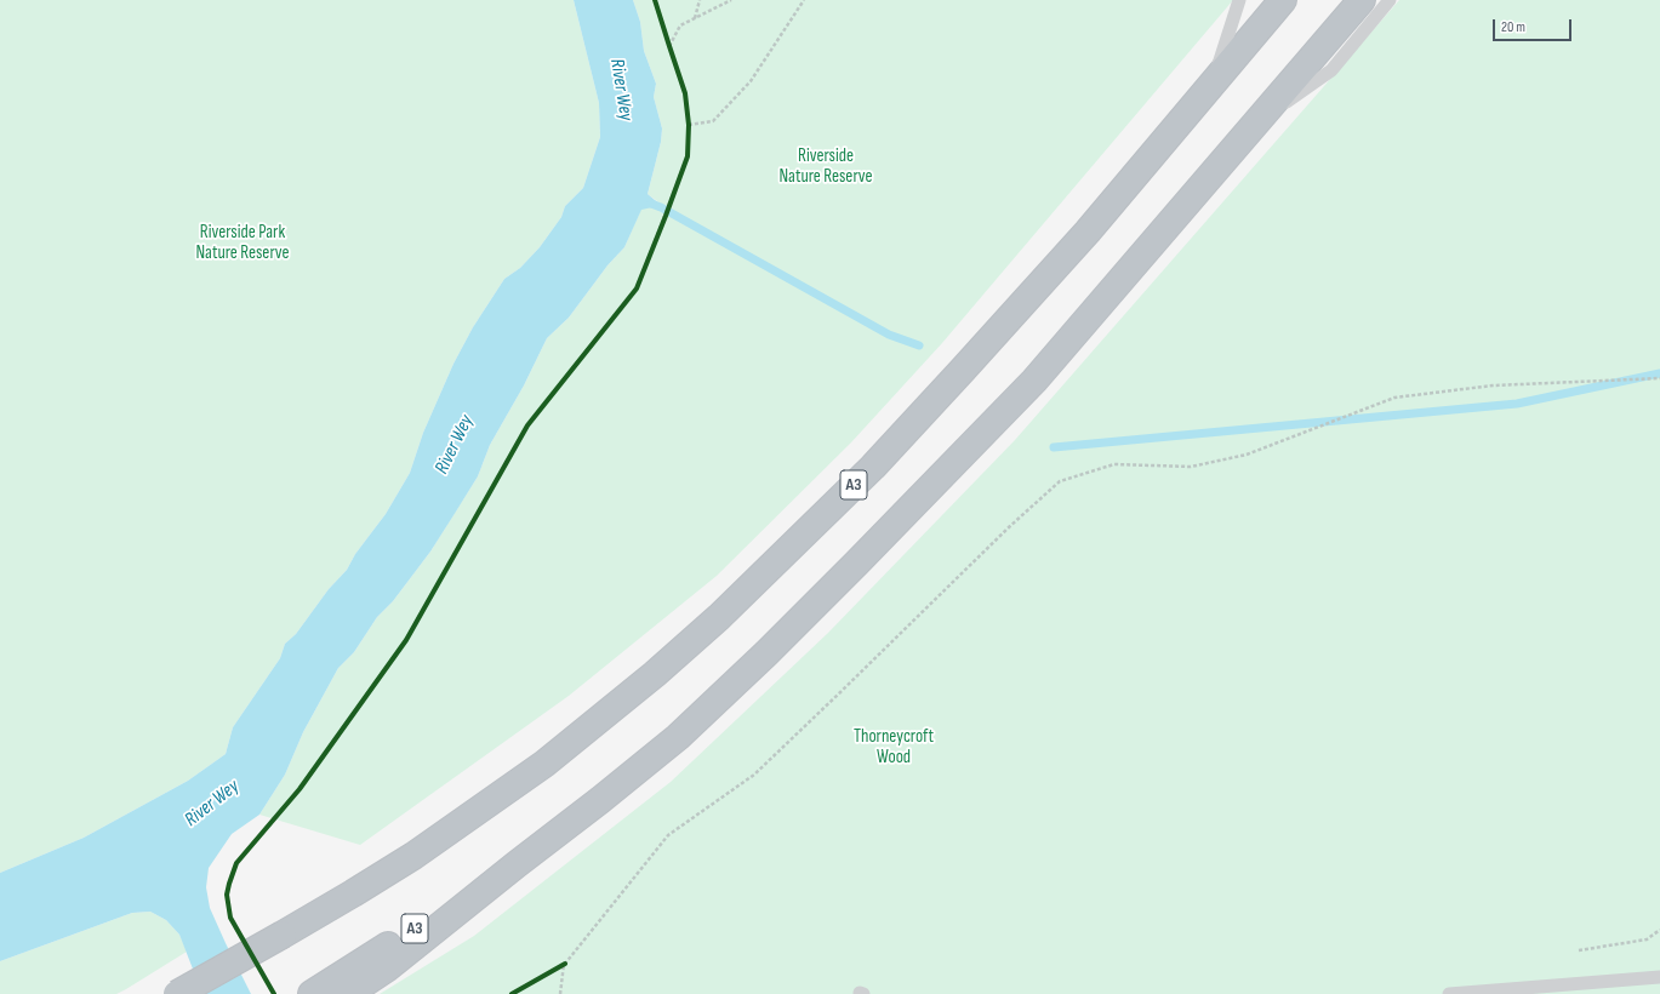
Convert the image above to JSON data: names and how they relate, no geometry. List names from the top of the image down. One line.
{"streets":{"highway":["A3"]},"water":["River Wey"],"parks":["Riverside Nature Reserve","Riverside Park Nature Reserve","Thorneycroft Wood"],"scale_bar":"20 m"}
